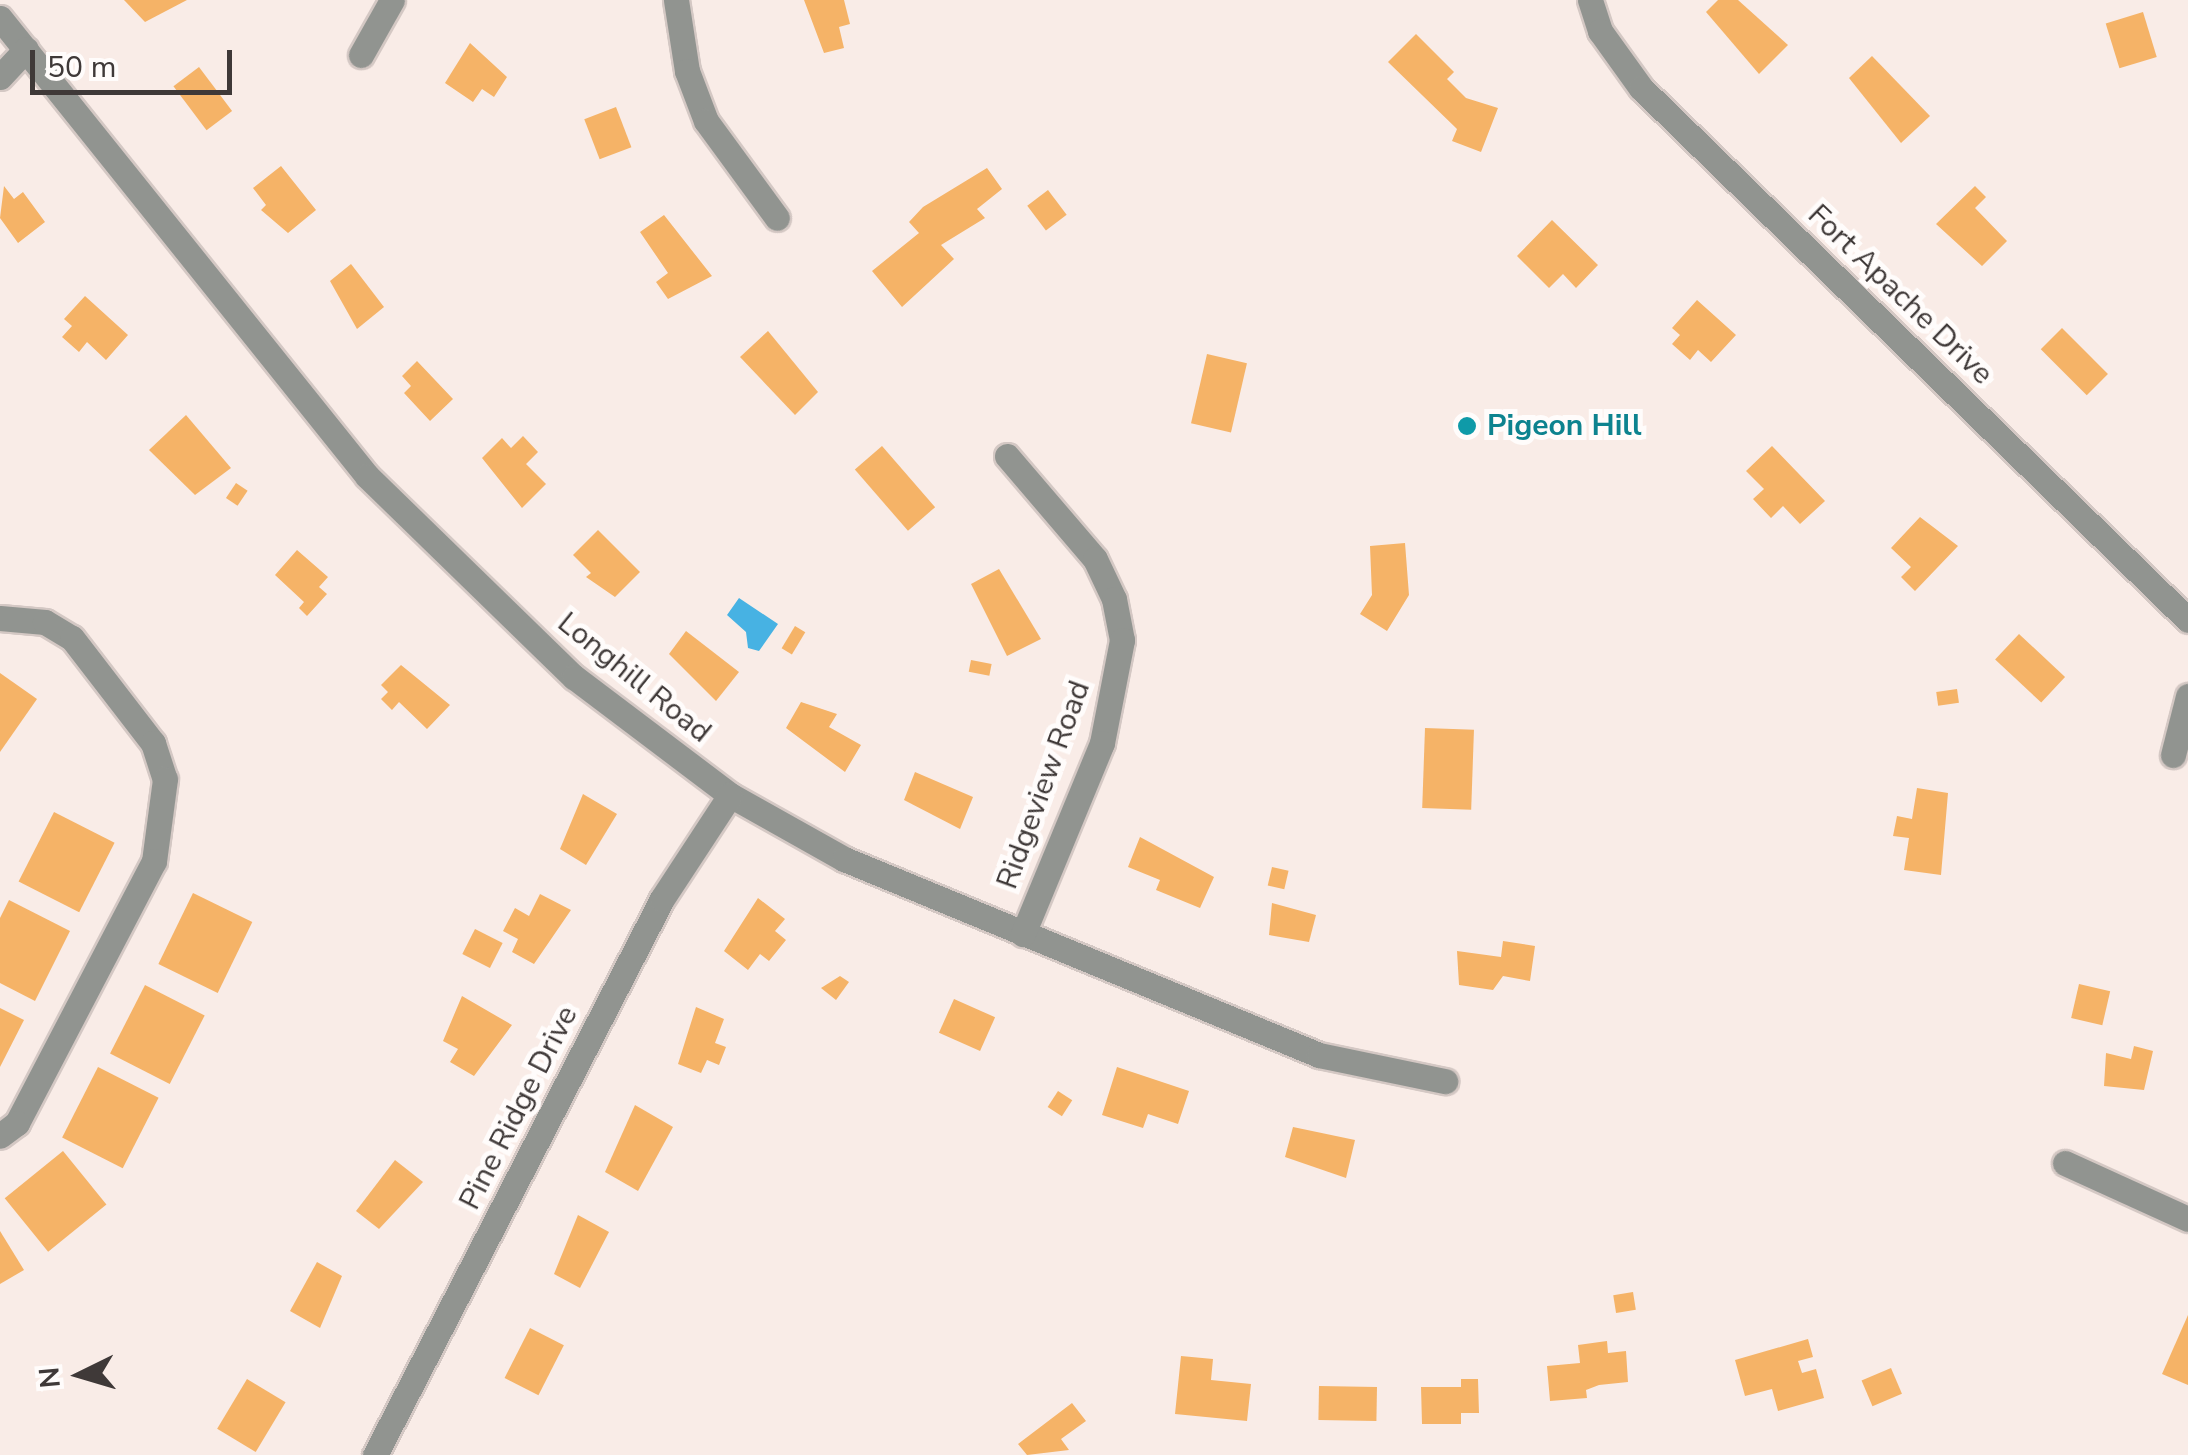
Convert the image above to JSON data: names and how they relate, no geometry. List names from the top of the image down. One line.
{"streets":{"street":["Fort Apache Drive","Longhill Road","Ridgeview Road","Pine Ridge Drive"]},"crossings":[["Longhill Road","Ridgeview Road"],["Longhill Road","Pine Ridge Drive"]],"places":["Pigeon Hill"],"scale_bar":"50 m","north":"left"}
